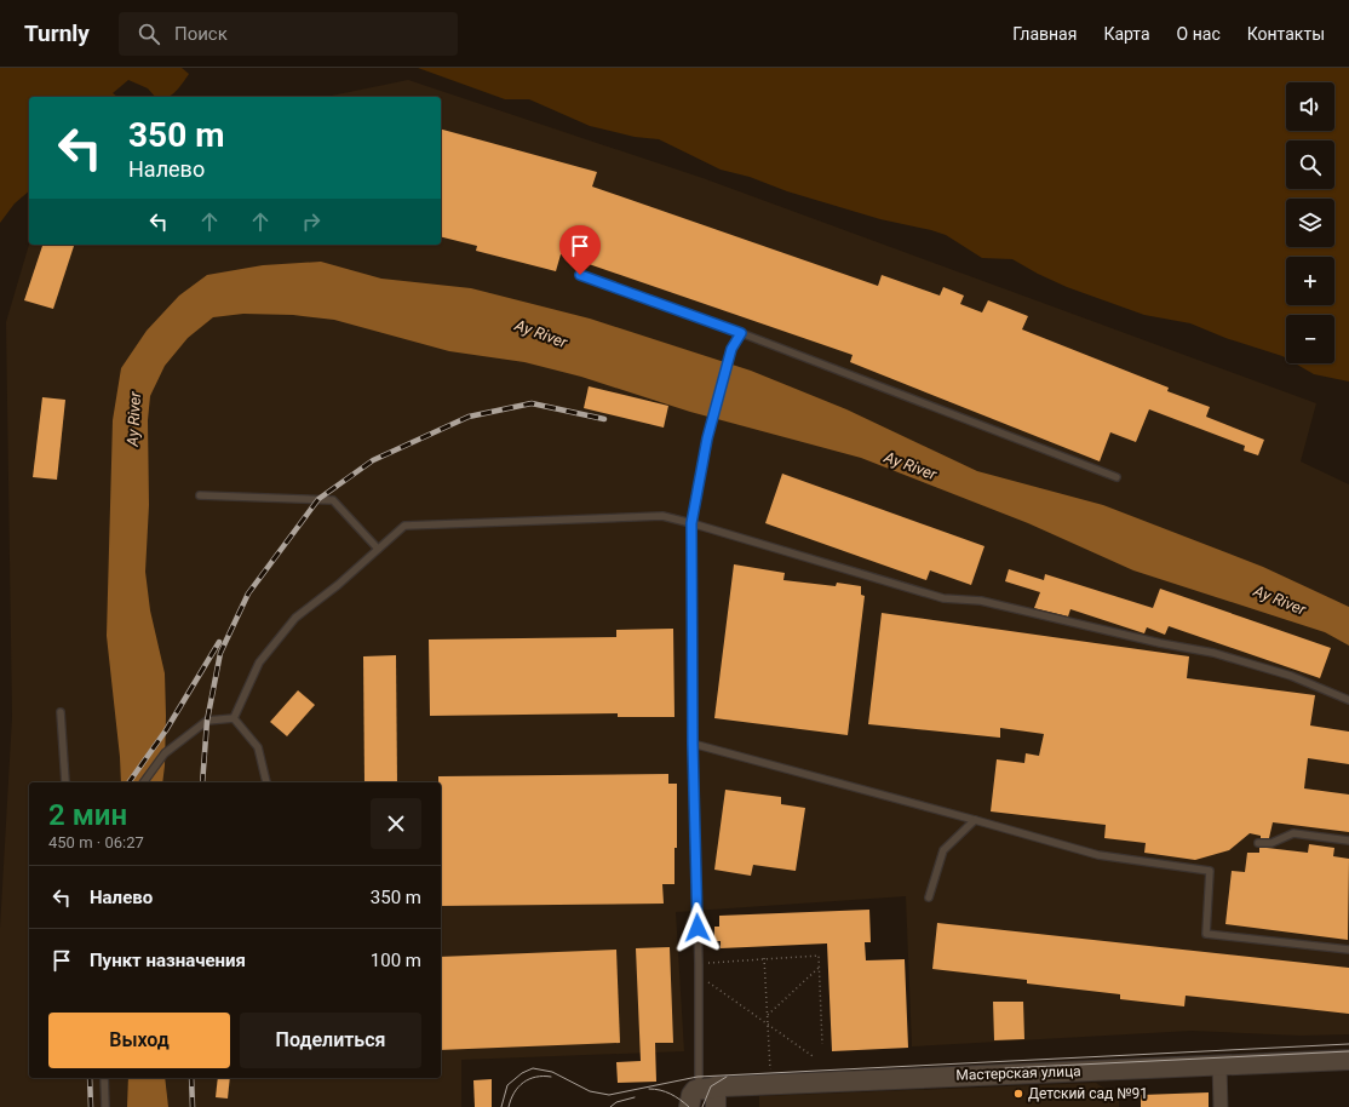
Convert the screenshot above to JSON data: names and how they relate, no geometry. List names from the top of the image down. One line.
{"streets":{"main road":["Мастерская улица"]},"water":["Ay River"],"places":["Детский сад №91"],"page":{"header":"Turnly","search":"Поиск","nav":["Главная","Карта","О нас","Контакты"],"map_buttons":["+","−"],"turn":["350 m","Налево"],"heading":["2 мин","450 m · 06:27"],"list":[{"name":"Налево","value":"350 m"},{"name":"Пункт назначения","value":"100 m"}],"buttons":["Выход","Поделиться"]}}
